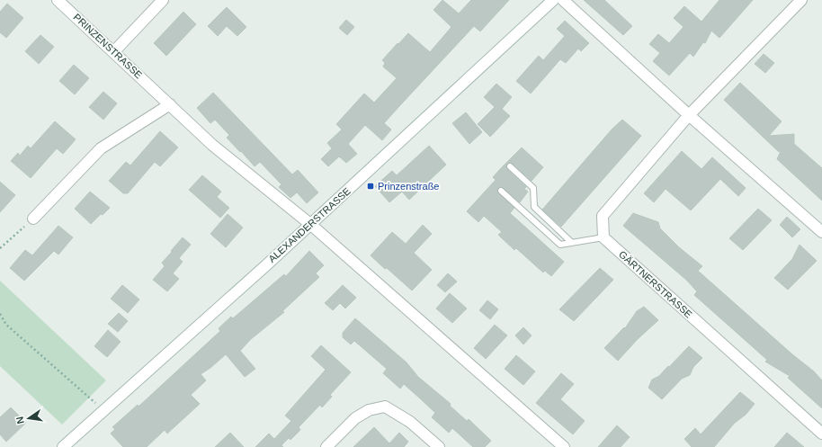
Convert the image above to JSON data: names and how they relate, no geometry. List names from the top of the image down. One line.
{"streets":{"street":["PRINZENSTRASSE","ALEXANDERSTRASSE","GÄRTNERSTRASSE"]},"crossings":[["PRINZENSTRASSE","ALEXANDERSTRASSE"]],"places":{"transit":["Prinzenstraße"]},"north":"left"}
